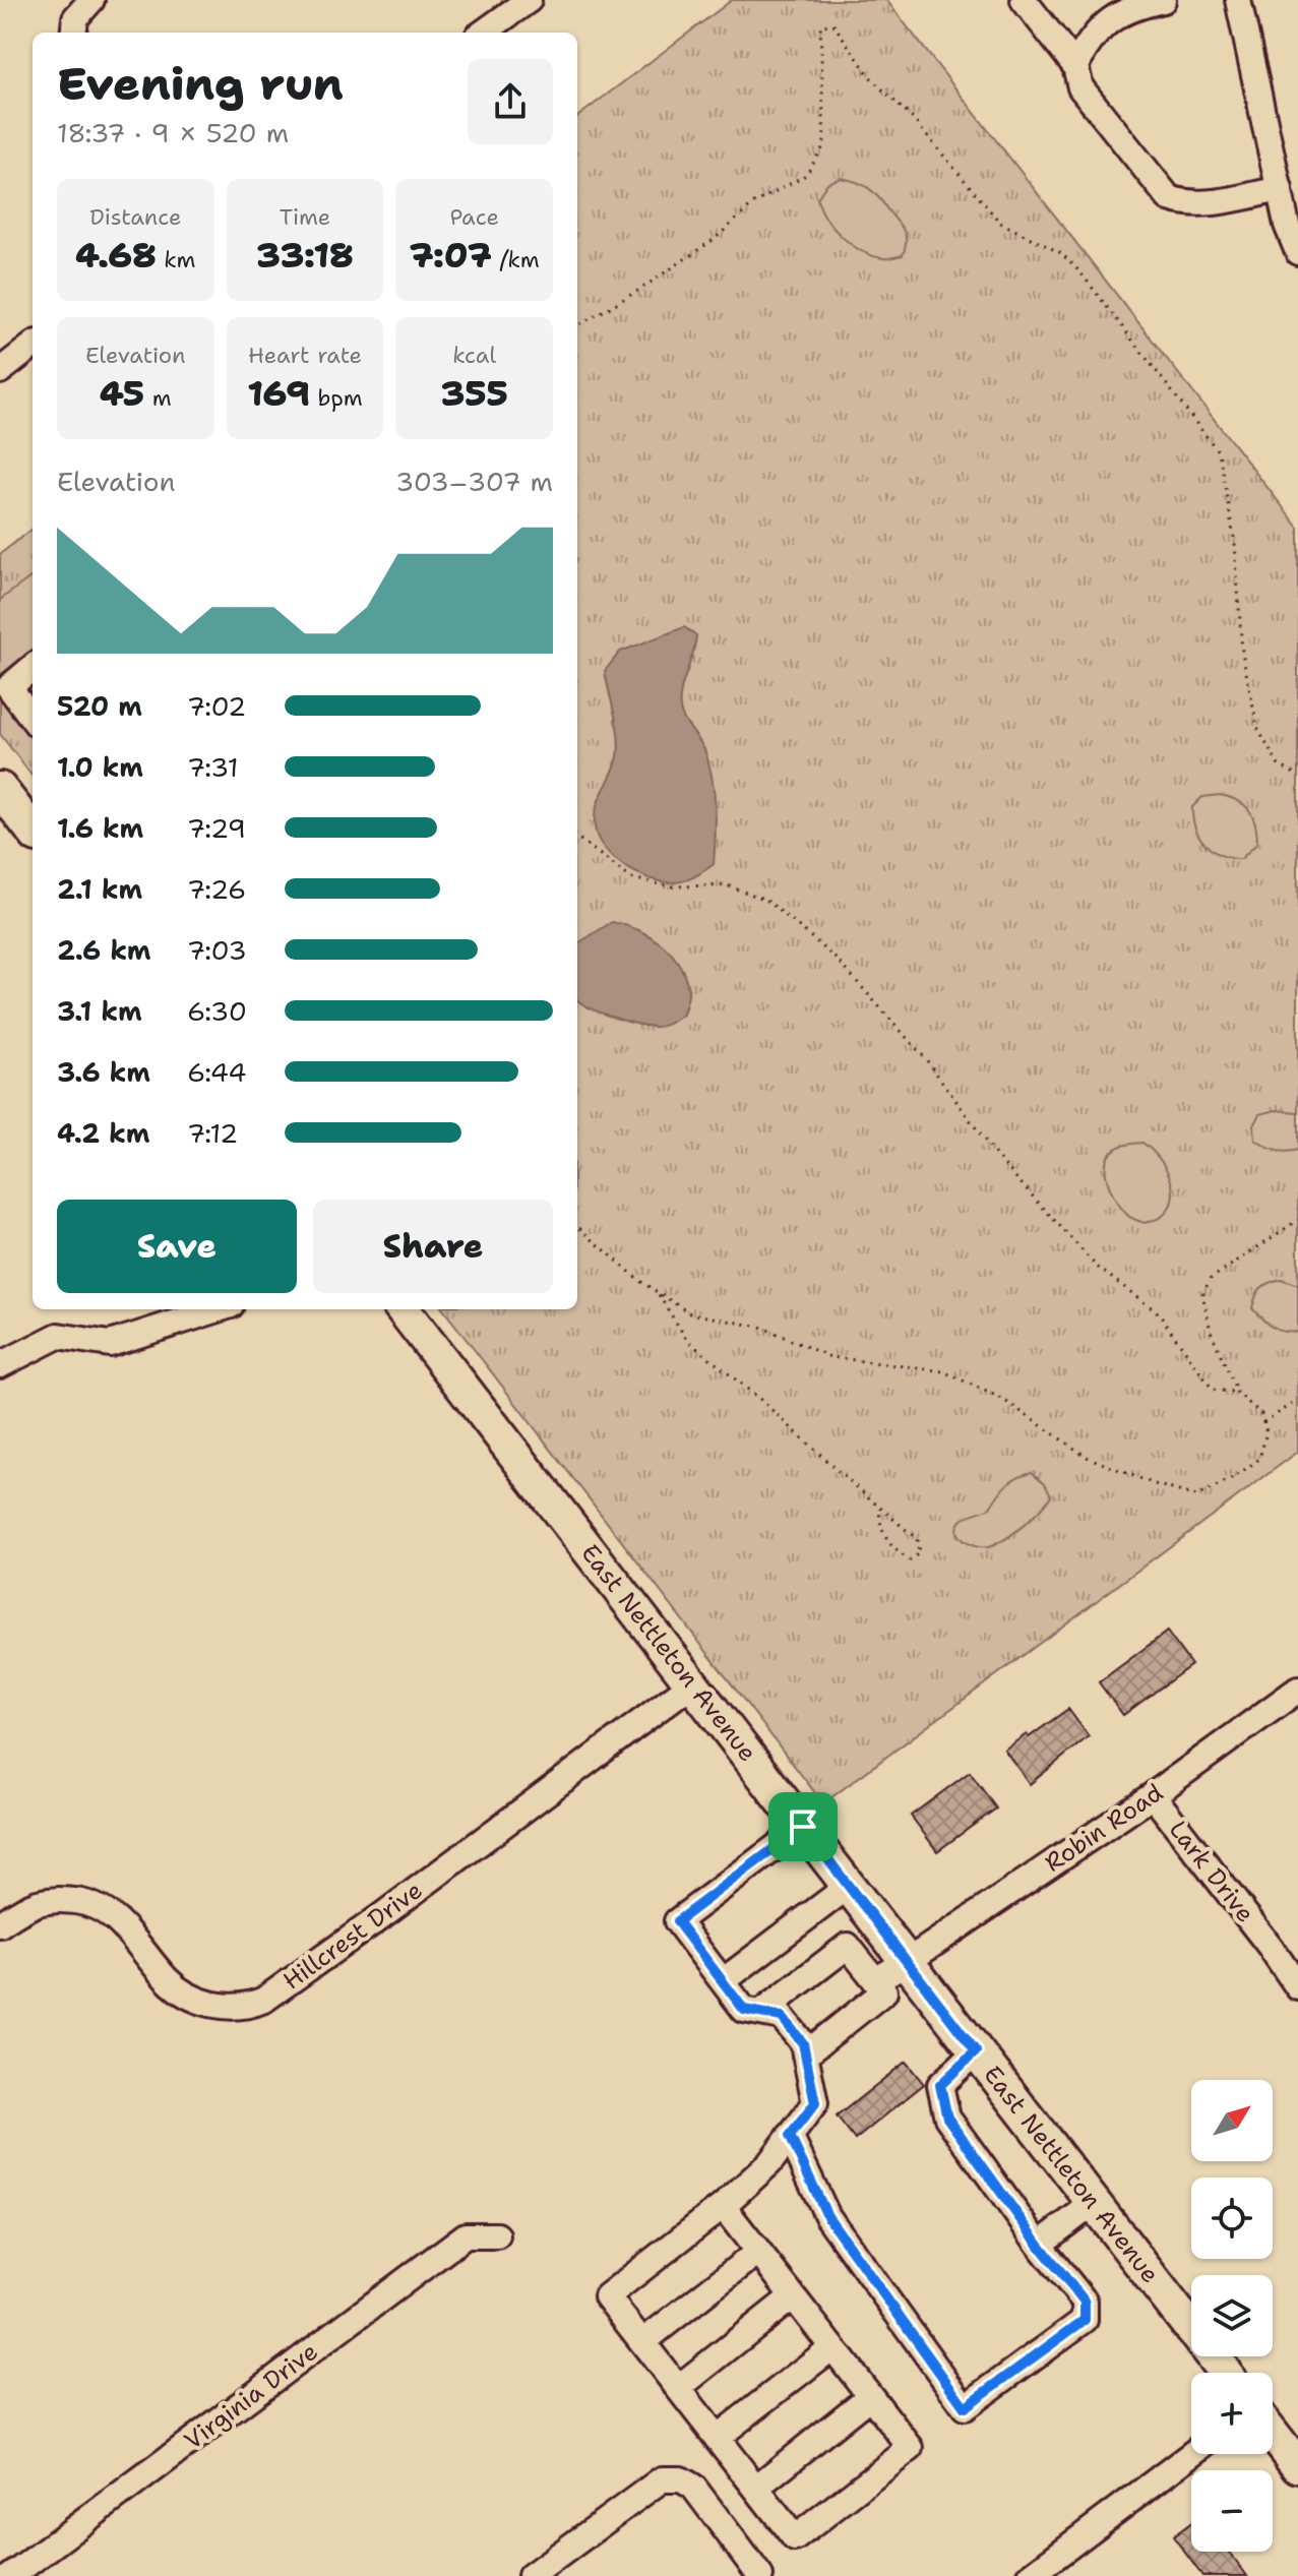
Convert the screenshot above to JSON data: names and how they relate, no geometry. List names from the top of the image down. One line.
{"streets":{"main road":["East Nettleton Avenue"],"street":["Robin Road","Lark Drive","Hillcrest Drive","Virginia Drive"]},"crossings":[["East Nettleton Avenue","Robin Road"],["East Nettleton Avenue","Hillcrest Drive"],["Robin Road","Lark Drive"]],"north":"top right","page":{"heading":["Evening run","18:37 · 9 × 520 m"],"stats":[["Distance","4.68 km"],["Time","33:18"],["Pace","7:07 /km"],["Elevation","45 m"],["Heart rate","169 bpm"],["kcal","355"]],"chart":["Elevation","303–307 m"],"list":[{"name":"520 m","note":"7:02"},{"name":"1.0 km","note":"7:31"},{"name":"1.6 km","note":"7:29"},{"name":"2.1 km","note":"7:26"},{"name":"2.6 km","note":"7:03"},{"name":"3.1 km","note":"6:30"},{"name":"3.6 km","note":"6:44"},{"name":"4.2 km","note":"7:12"}],"buttons":["Save","Share"],"map_buttons":["+","−"]}}
